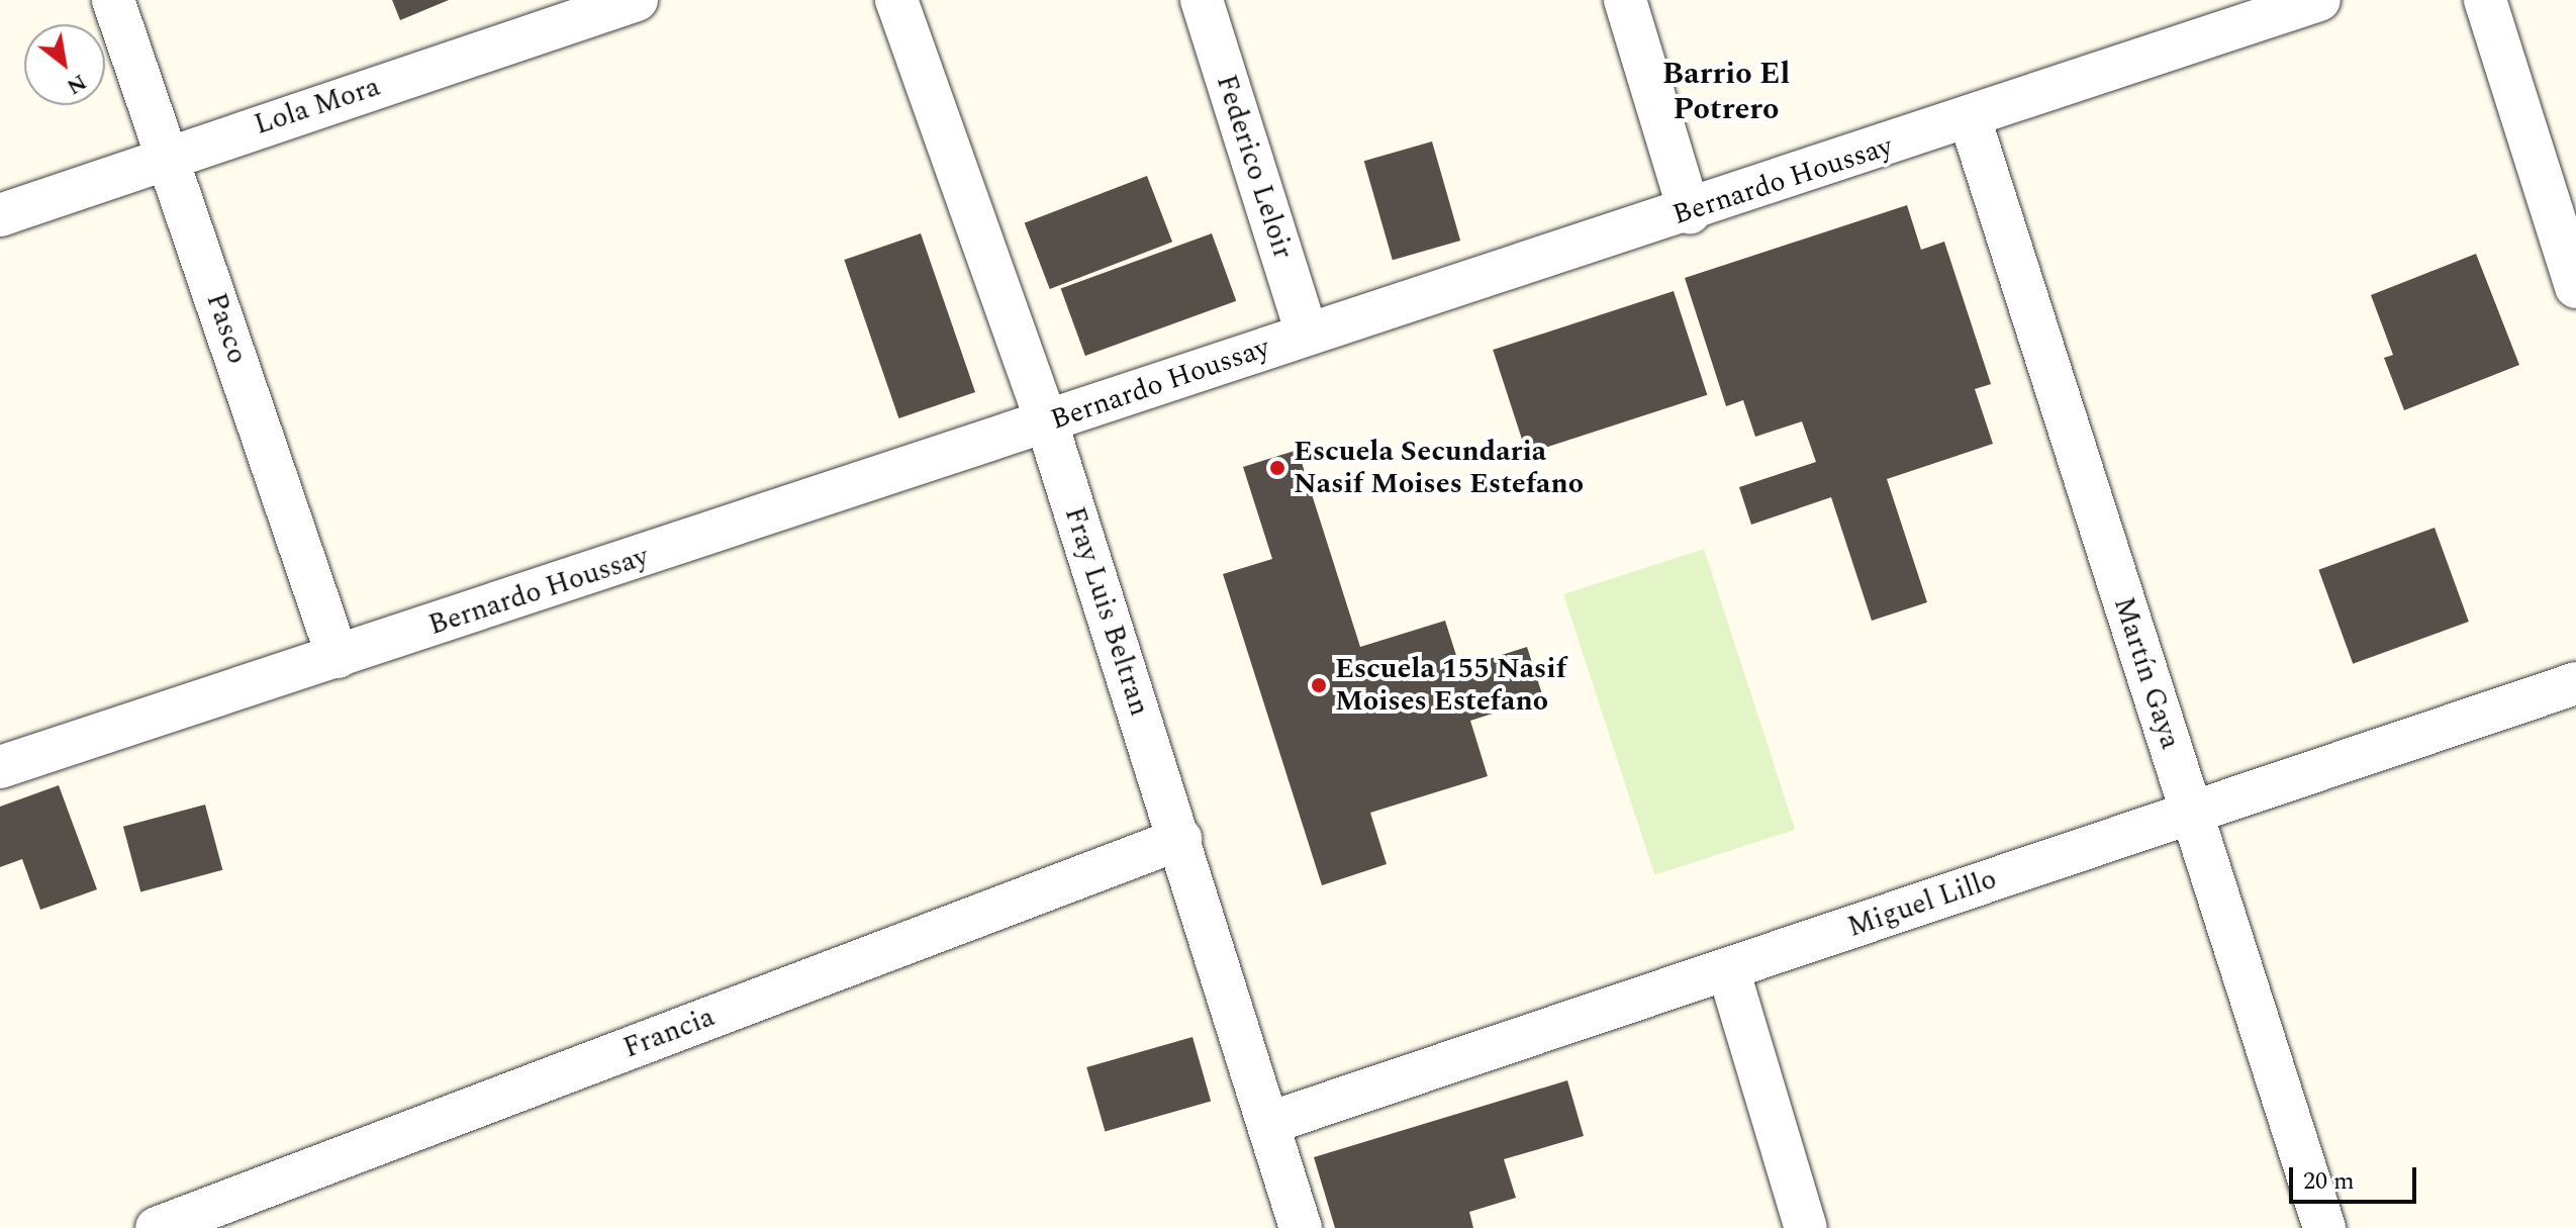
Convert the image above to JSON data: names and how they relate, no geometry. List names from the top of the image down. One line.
{"streets":{"street":["Lola Mora","Federico Leloir","Bernardo Houssay","Pasco","Fray Luis Beltran","Martín Gaya","Miguel Lillo","Francia"]},"crossings":[["Lola Mora","Pasco"],["Federico Leloir","Bernardo Houssay"],["Bernardo Houssay","Pasco"],["Bernardo Houssay","Fray Luis Beltran"],["Bernardo Houssay","Martín Gaya"],["Fray Luis Beltran","Miguel Lillo"],["Fray Luis Beltran","Francia"],["Martín Gaya","Miguel Lillo"]],"districts":["Barrio El Potrero"],"places":["Escuela Secundaria Nasif Moises Estefano","Escuela 155 Nasif Moises Estefano"],"scale_bar":"20 m","north":"bottom right"}
